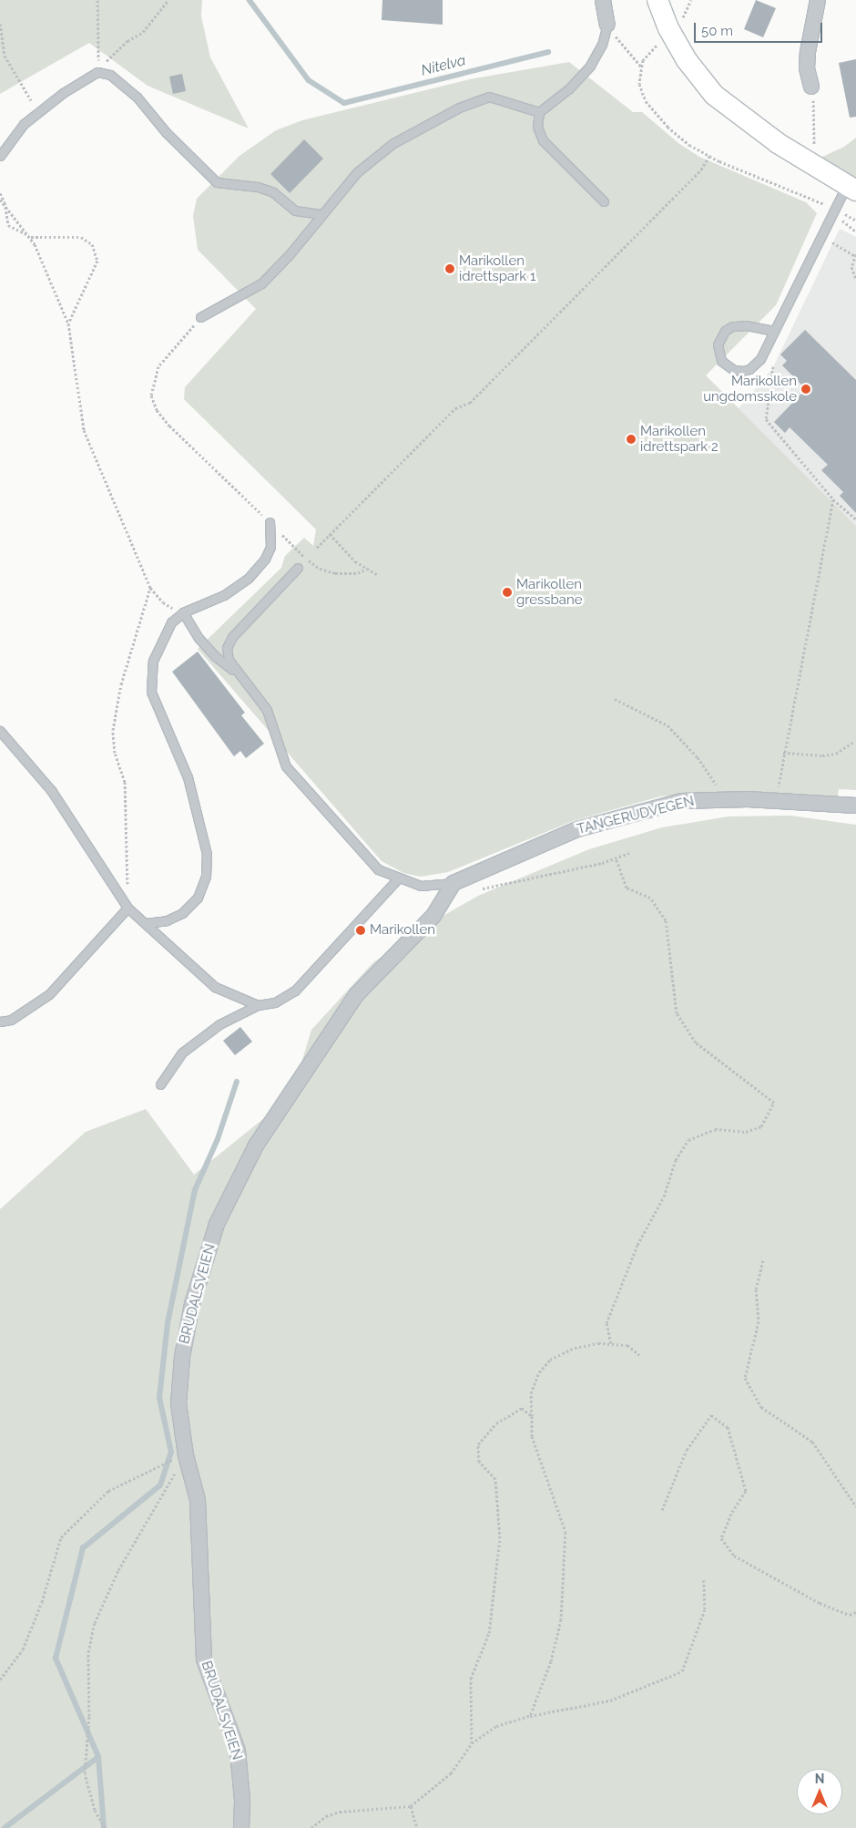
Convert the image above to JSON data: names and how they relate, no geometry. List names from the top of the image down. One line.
{"streets":{"street":["TANGERUDVEGEN","BRUDALSVEIEN"]},"crossings":[["TANGERUDVEGEN","BRUDALSVEIEN"]],"water":["Nitelva"],"places":["Marikollen idrettspark 1","Marikollen ungdomsskole","Marikollen idrettspark 2","Marikollen gressbane","Marikollen"],"scale_bar":"50 m","north":"top"}
